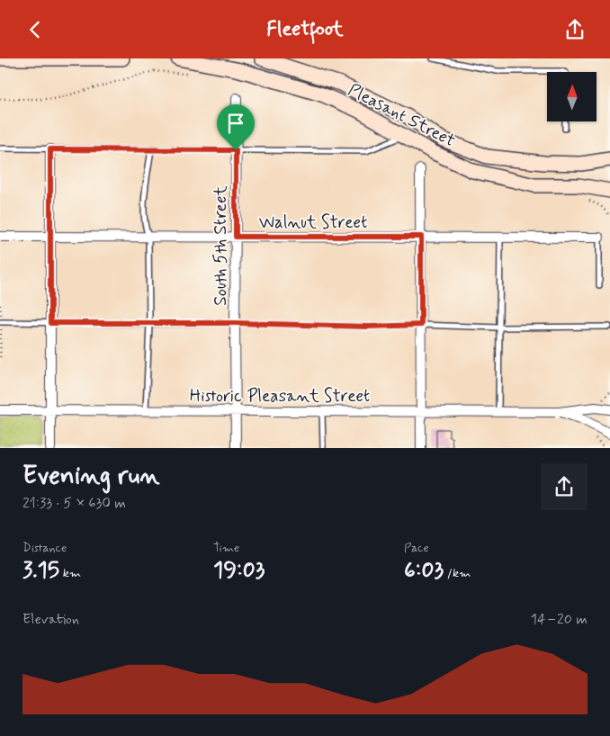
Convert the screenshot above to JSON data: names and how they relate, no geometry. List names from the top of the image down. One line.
{"streets":{"street":["Pleasant Street","Walnut Street","South 5th Street","Historic Pleasant Street"]},"crossings":[["Walnut Street","South 5th Street"],["South 5th Street","Historic Pleasant Street"]],"north":"top","page":{"header":"Fleetfoot","heading":["Evening run","21:33 · 5 × 630 m"],"stats":[["Distance","3.15 km"],["Time","19:03"],["Pace","6:03 /km"]],"chart":["Elevation","14–20 m"]}}
